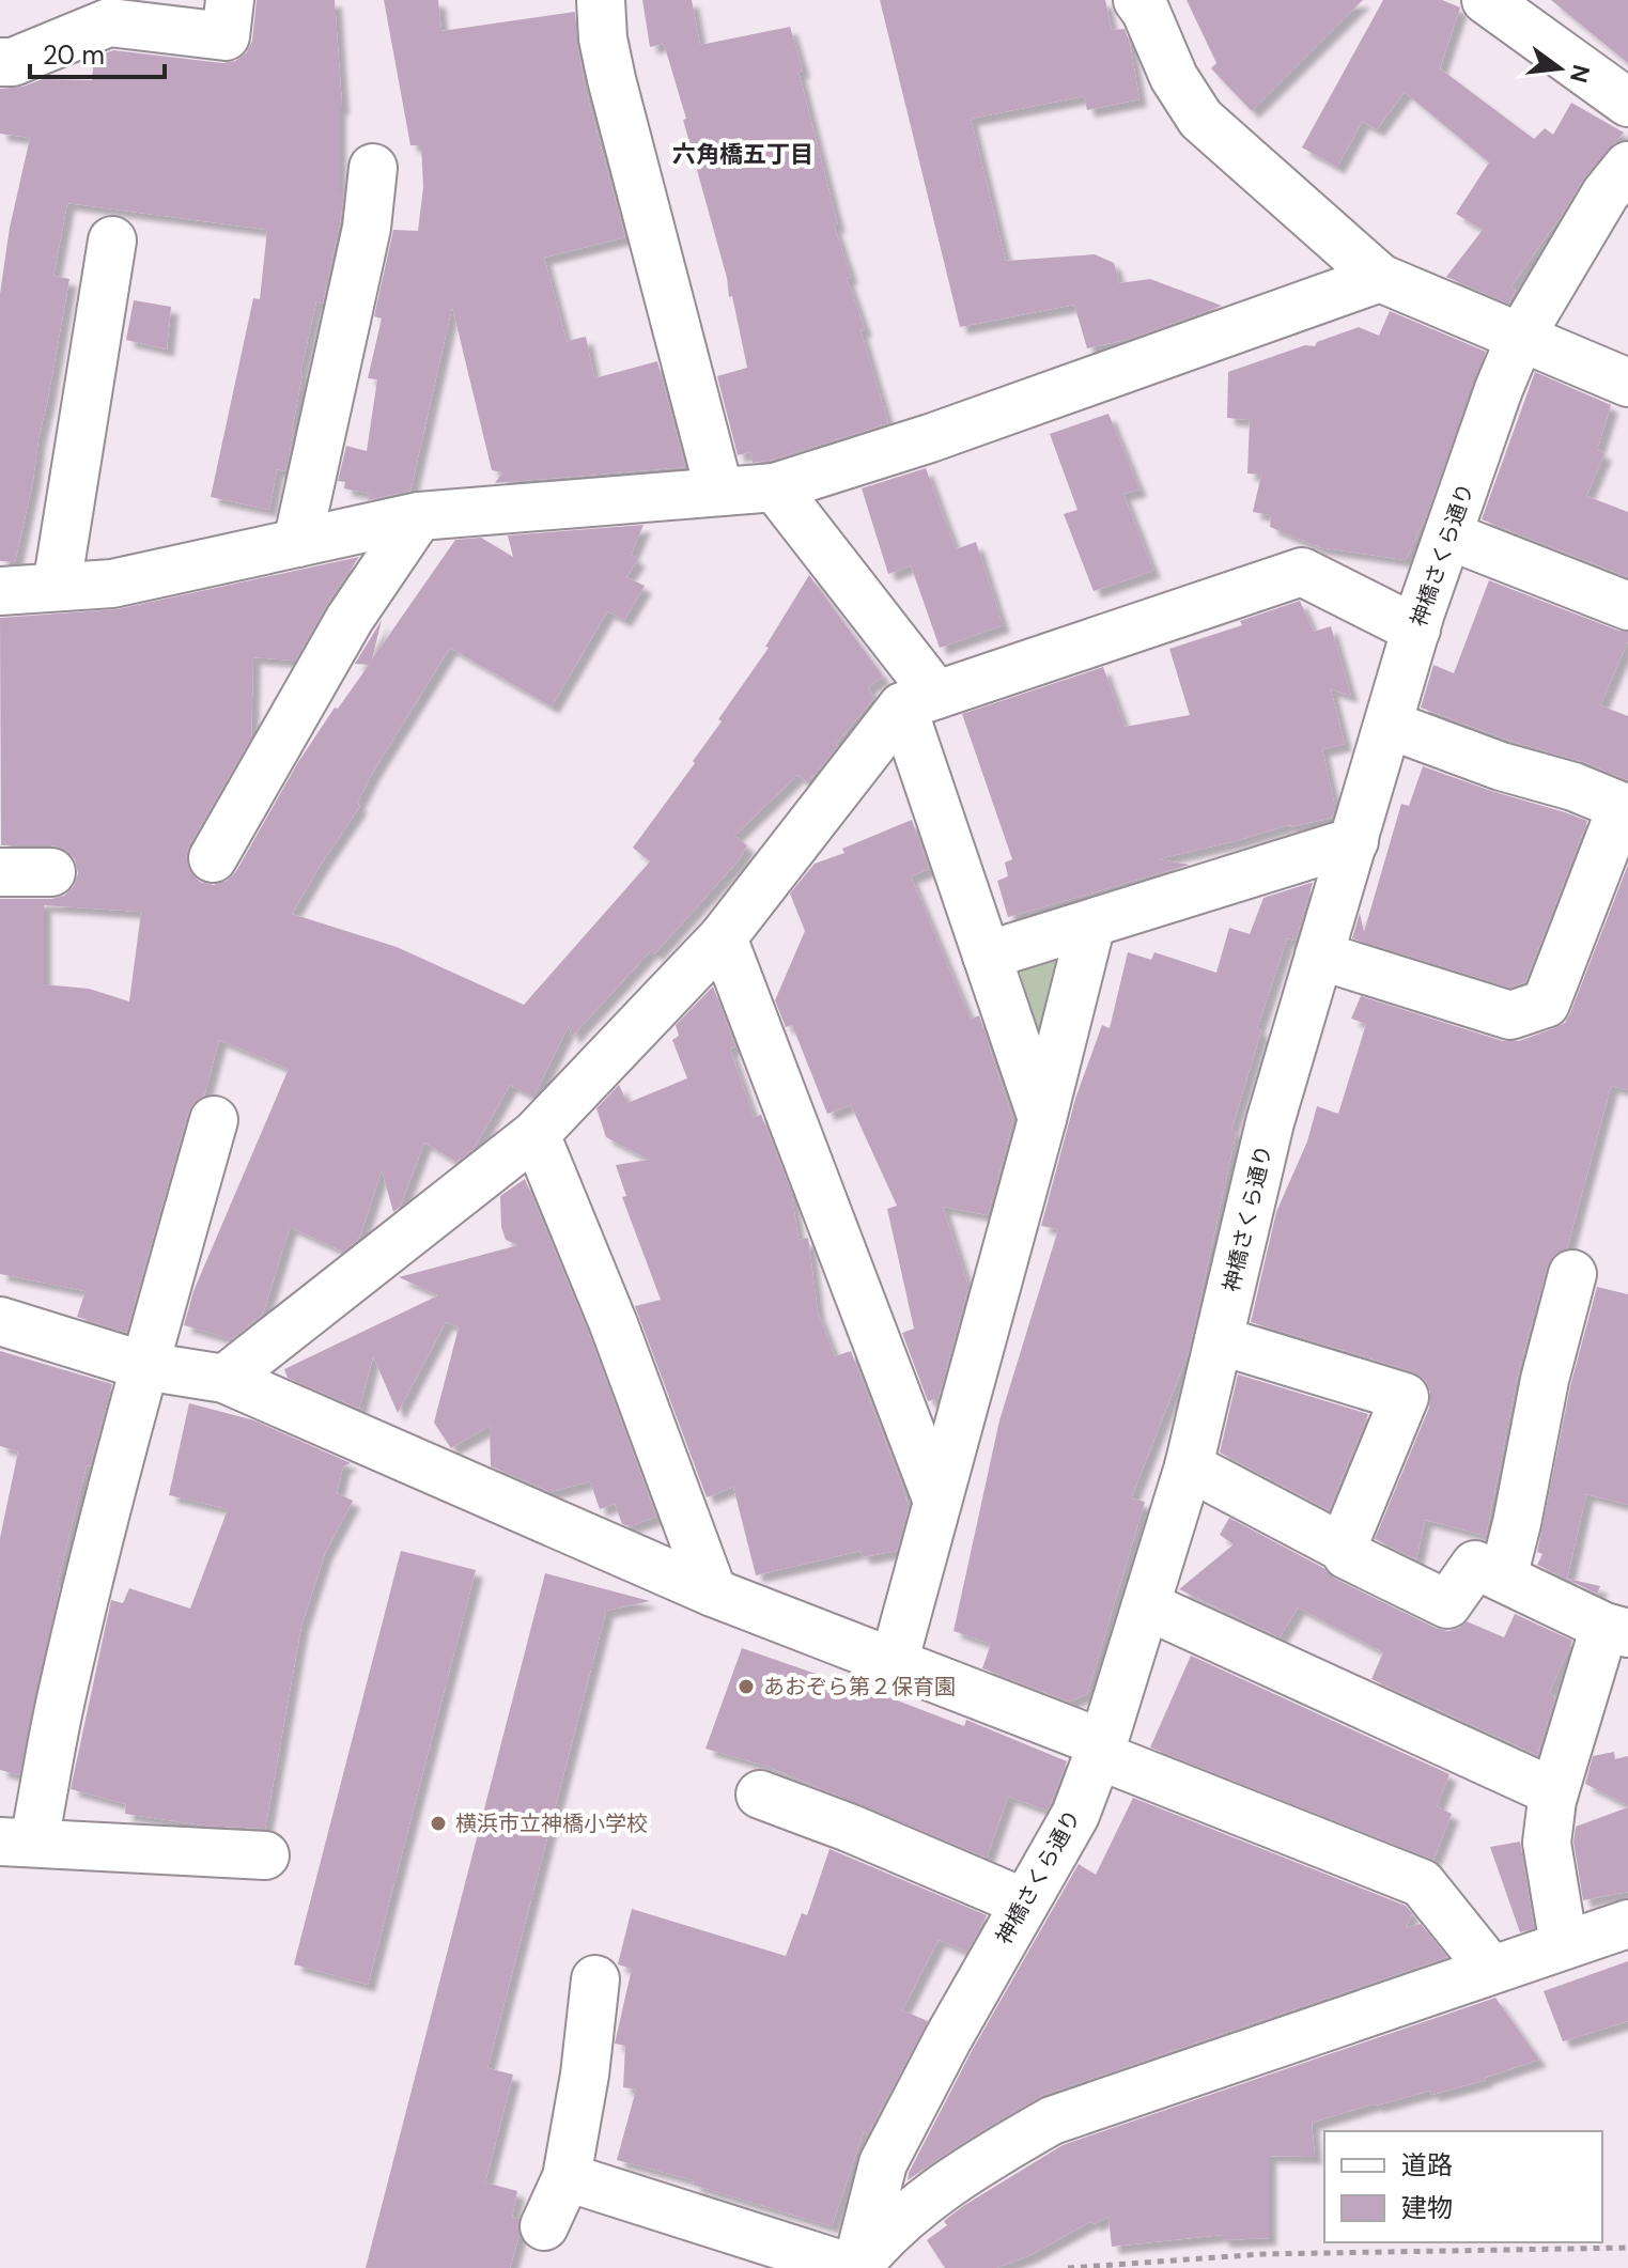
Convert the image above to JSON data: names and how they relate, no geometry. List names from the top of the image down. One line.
{"streets":{"street":["神橋さくら通り"]},"districts":["六角橋五丁目"],"places":["あおぞら第２保育園","横浜市立神橋小学校"],"legend":["道路","建物"],"scale_bar":"20 m","north":"right"}
